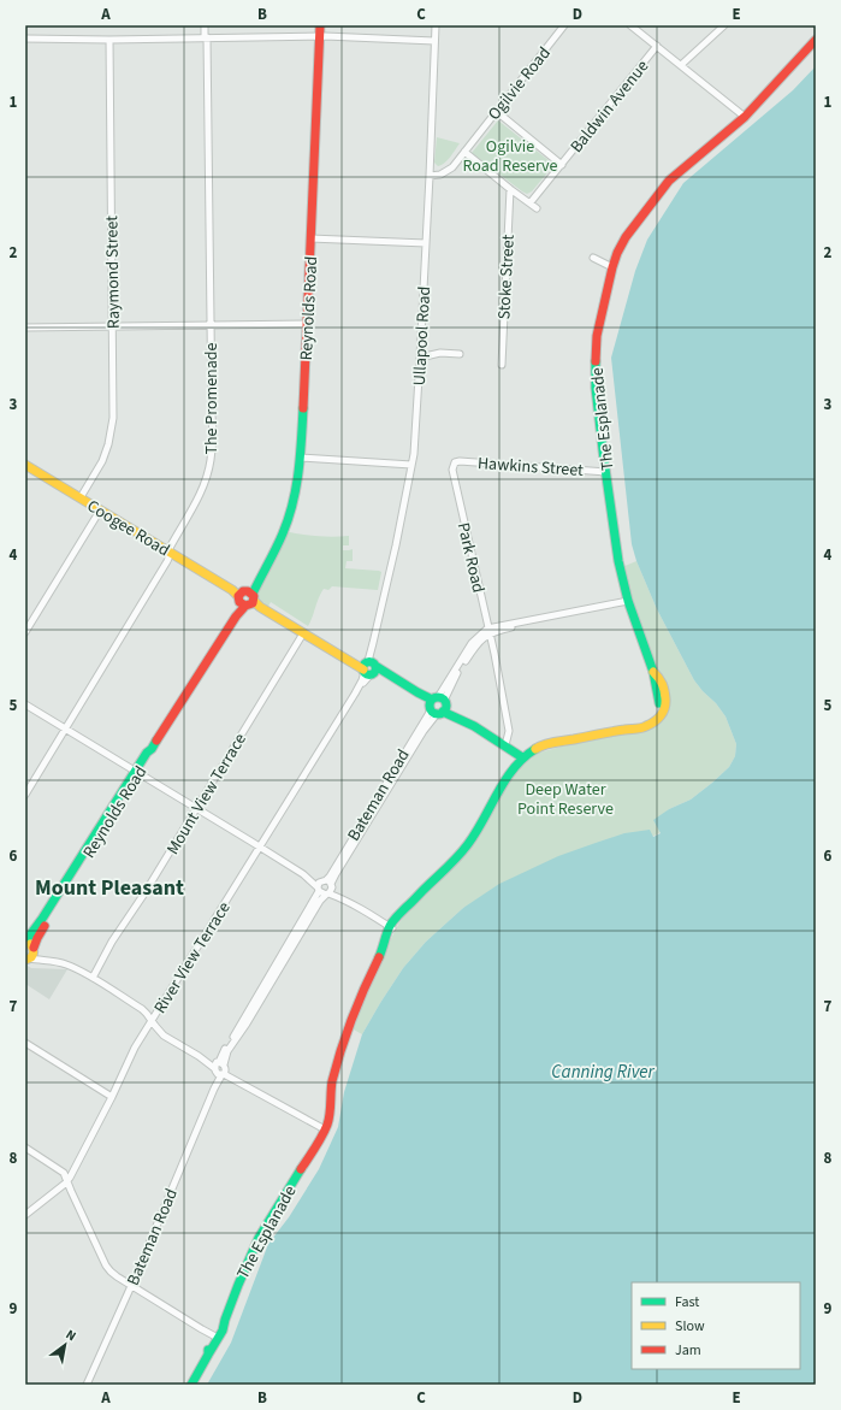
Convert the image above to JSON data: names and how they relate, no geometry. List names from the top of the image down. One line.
{"streets":{"street":["Ogilvie Road","Baldwin Avenue","Raymond Street","Stoke Street","Reynolds Road","Ullapool Road","The Promenade","The Esplanade","Hawkins Street","Coogee Road","Park Road","Mount View Terrace","Bateman Road","River View Terrace"]},"crossings":[["Ogilvie Road","Baldwin Avenue"],["Ogilvie Road","Ullapool Road"],["Raymond Street","Coogee Road"],["Reynolds Road","Coogee Road"],["Ullapool Road","Coogee Road"],["Ullapool Road","River View Terrace"],["The Promenade","Coogee Road"],["The Esplanade","Hawkins Street"],["The Esplanade","Coogee Road"],["The Esplanade","Bateman Road"],["Hawkins Street","Park Road"],["Coogee Road","Park Road"],["Coogee Road","Mount View Terrace"],["Coogee Road","Bateman Road"],["Coogee Road","River View Terrace"],["Park Road","Bateman Road"]],"districts":["Mount Pleasant"],"water":["Canning River"],"parks":["Ogilvie Road Reserve","Deep Water Point Reserve"],"legend":["Fast","Slow","Jam"],"north":"top right","grid":{"columns":["A","B","C","D","E"],"rows":["1","2","3","4","5","6","7","8","9"]}}
